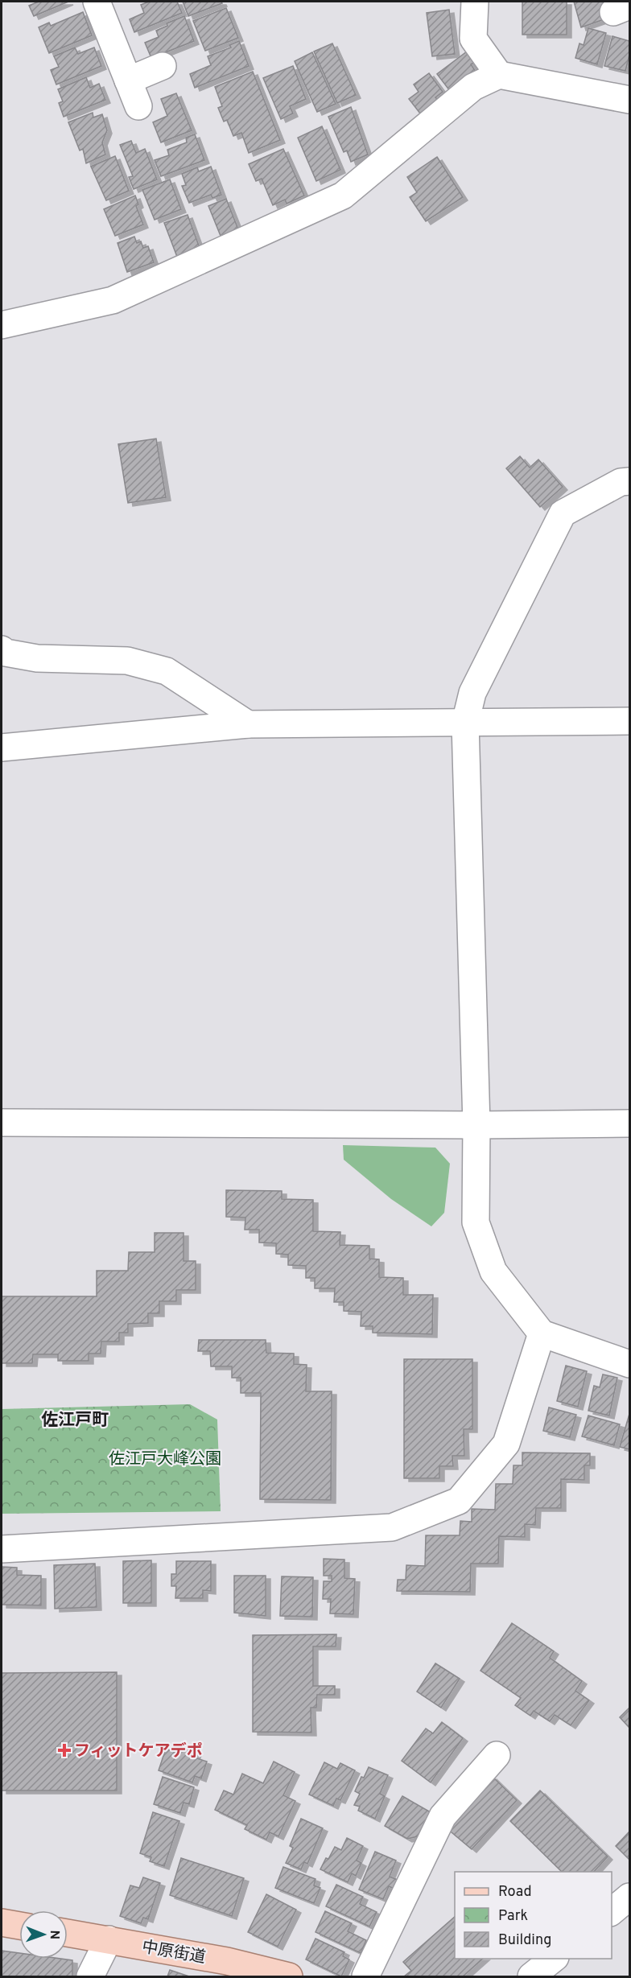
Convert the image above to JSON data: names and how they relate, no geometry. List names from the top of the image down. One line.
{"streets":{"main road":["中原街道"]},"districts":["佐江戸町"],"parks":["佐江戸大峰公園"],"places":{"health":["フィットケアデポ"]},"legend":["Road","Park","Building"],"north":"right"}
